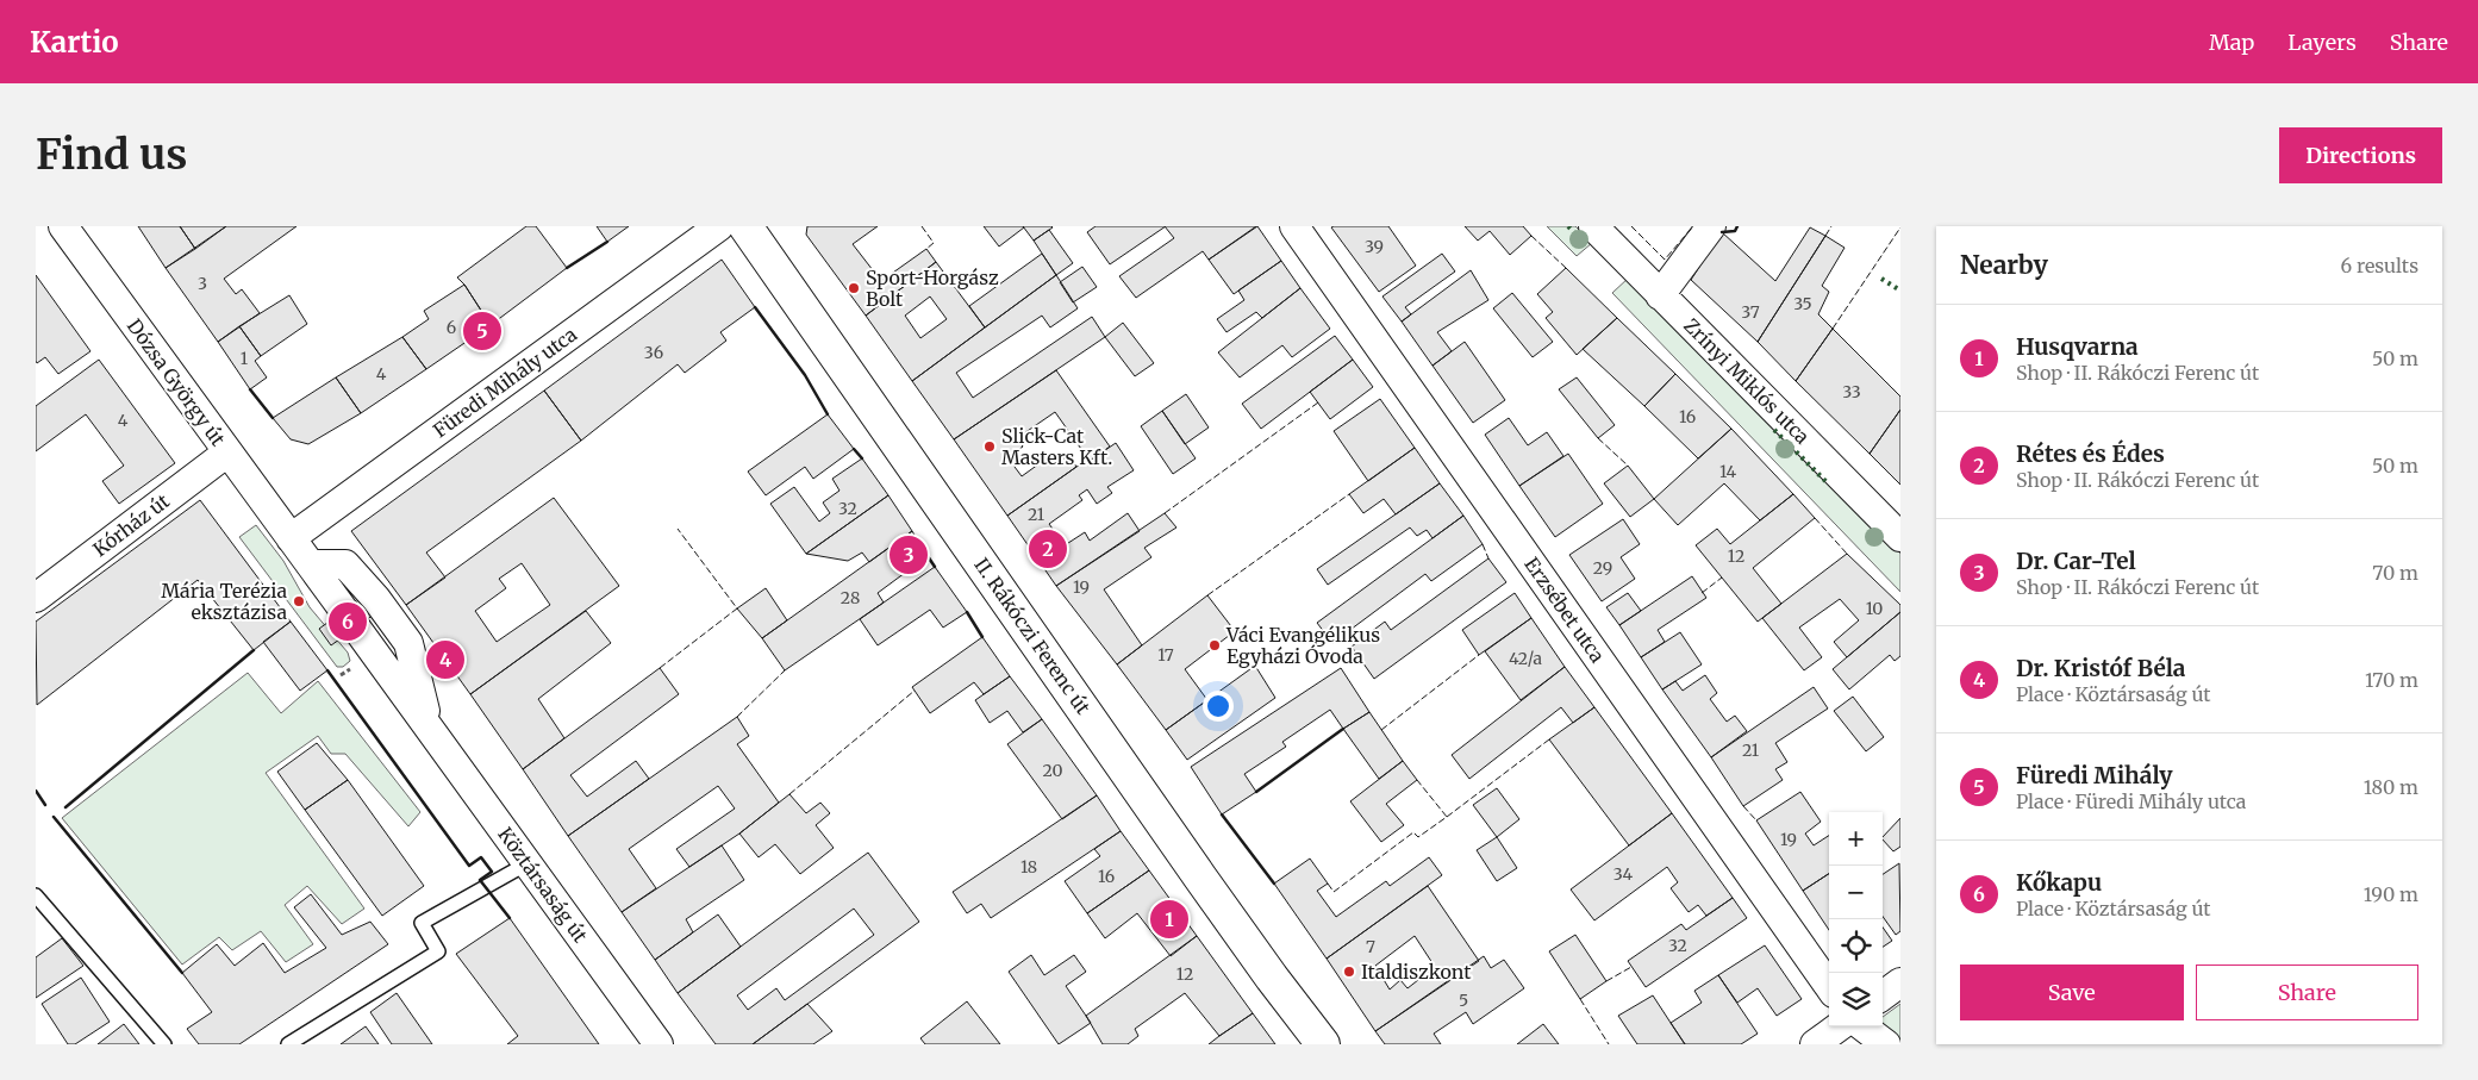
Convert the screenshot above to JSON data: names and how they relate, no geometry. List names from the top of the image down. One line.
{"streets":{"main road":["II. Rákóczi Ferenc út"],"street":["Zrínyi Miklós utca","Dózsa György út","Füredi Mihály utca","Kórház út","Erzsébet utca","Köztársaság út"]},"crossings":[["Dózsa György út","Füredi Mihály utca"],["Dózsa György út","Kórház út"],["Dózsa György út","Köztársaság út"],["Füredi Mihály utca","Köztársaság út"]],"places":["Sport-Horgász Bolt","Slick-Cat Masters Kft.","Mária Terézia eksztázisa","Váci Evangélikus Egyházi Óvoda","Italdiszkont"],"house_numbers":["39","3","35","37","6","36","1","4","33","16","4","14","32","21","12","29","19","28","10","17","42/a","21","20","19","18","34","16","32","7","12","5"],"page":{"header":"Kartio","nav":["Map","Layers","Share"],"buttons":["Directions",["Save","Share"]],"title":"Find us","heading":["Nearby","6 results"],"list":[{"mark":"1","name":"Husqvarna","note":"Shop · II. Rákóczi Ferenc út","value":"50 m"},{"mark":"2","name":"Rétes és Édes","note":"Shop · II. Rákóczi Ferenc út","value":"50 m"},{"mark":"3","name":"Dr. Car-Tel","note":"Shop · II. Rákóczi Ferenc út","value":"70 m"},{"mark":"4","name":"Dr. Kristóf Béla","note":"Place · Köztársaság út","value":"170 m"},{"mark":"5","name":"Füredi Mihály","note":"Place · Füredi Mihály utca","value":"180 m"},{"mark":"6","name":"Kőkapu","note":"Place · Köztársaság út","value":"190 m"}],"pins":["5","2","3","6","4","1"],"map_buttons":["+","−"]}}
